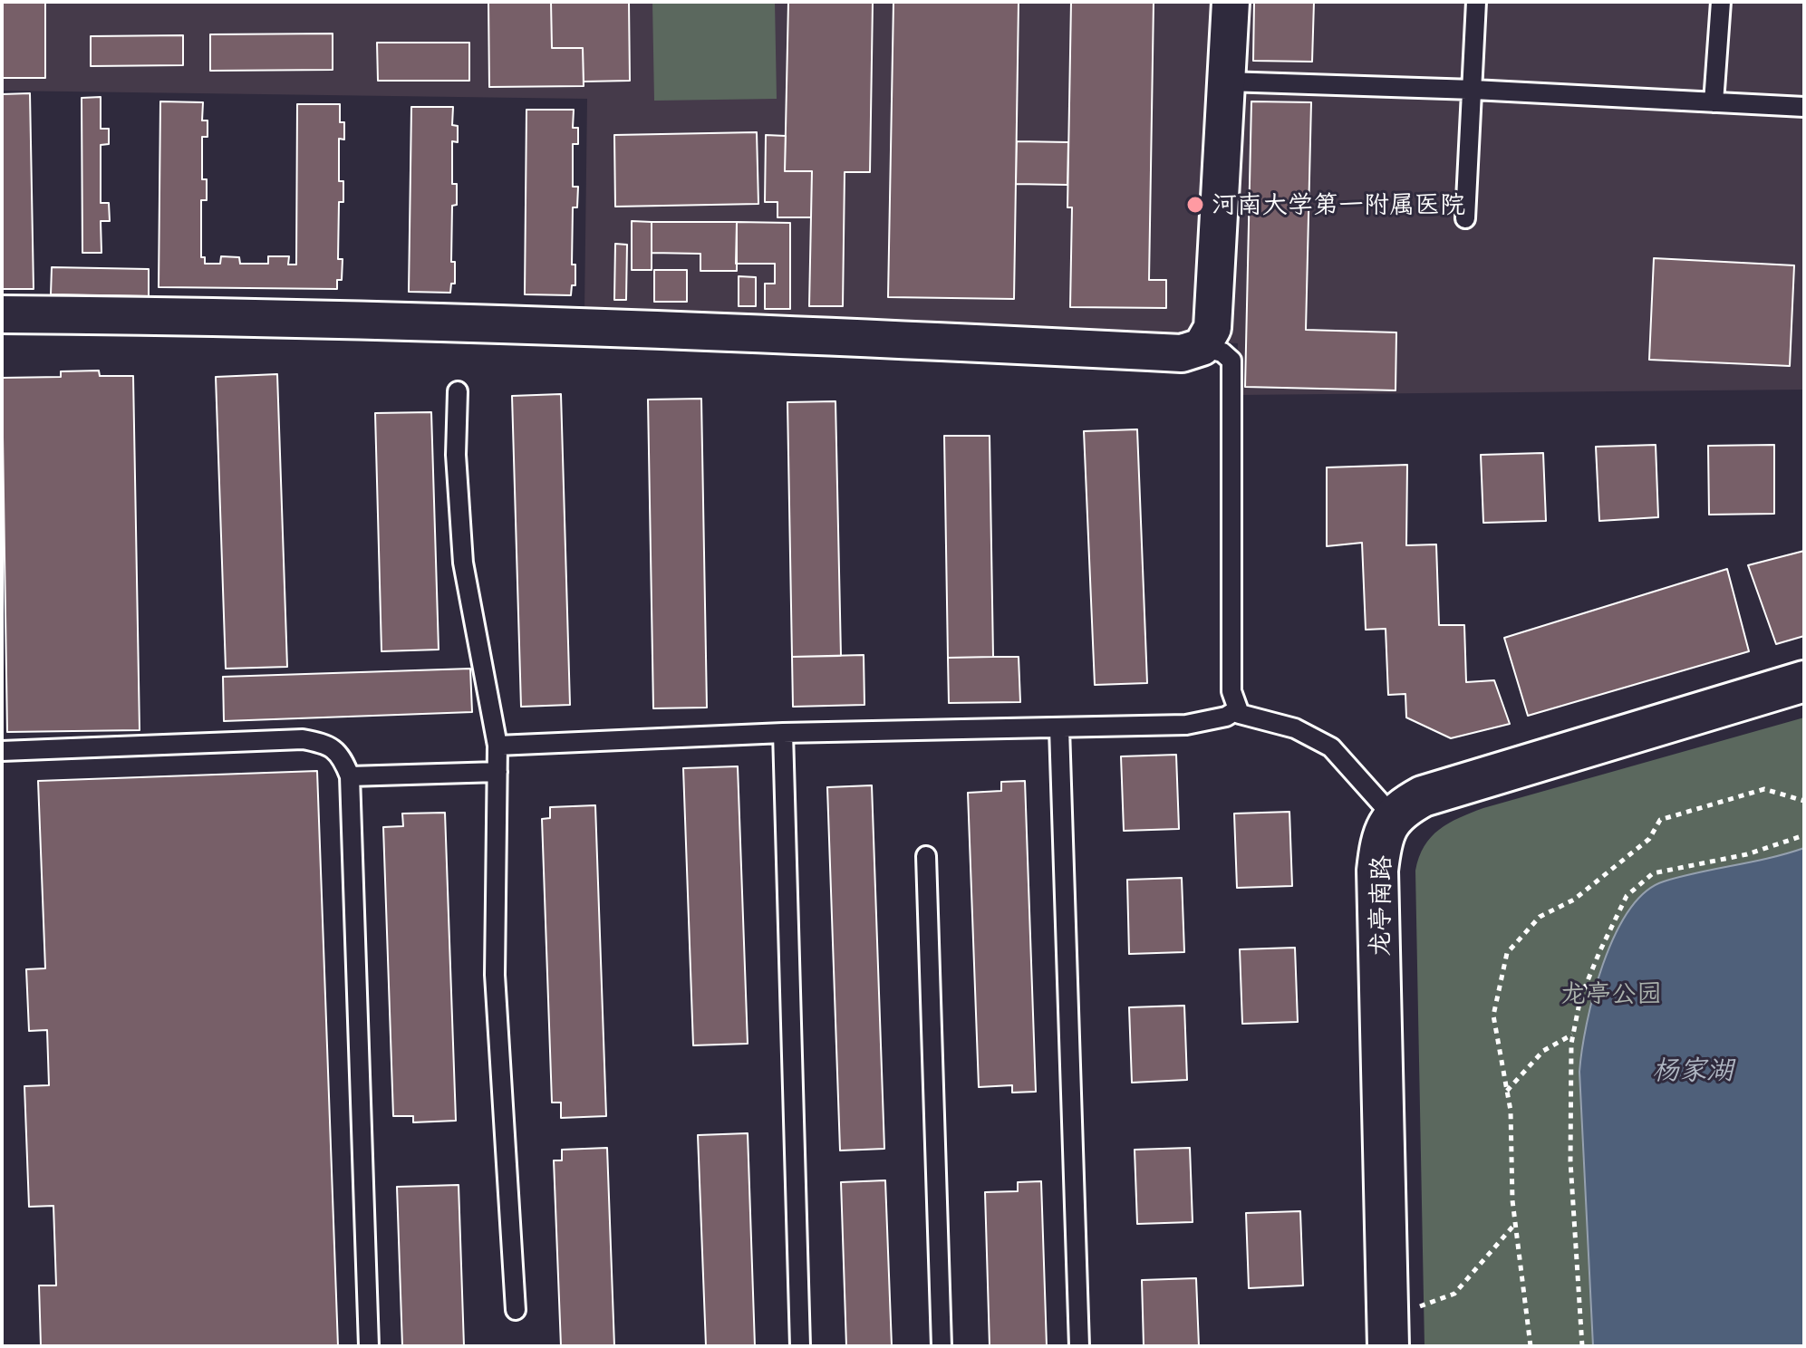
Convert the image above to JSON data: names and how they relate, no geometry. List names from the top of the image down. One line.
{"streets":{"street":["龙亭南路"]},"water":["杨家湖"],"parks":["龙亭公园"],"places":["河南大学第一附属医院"]}
